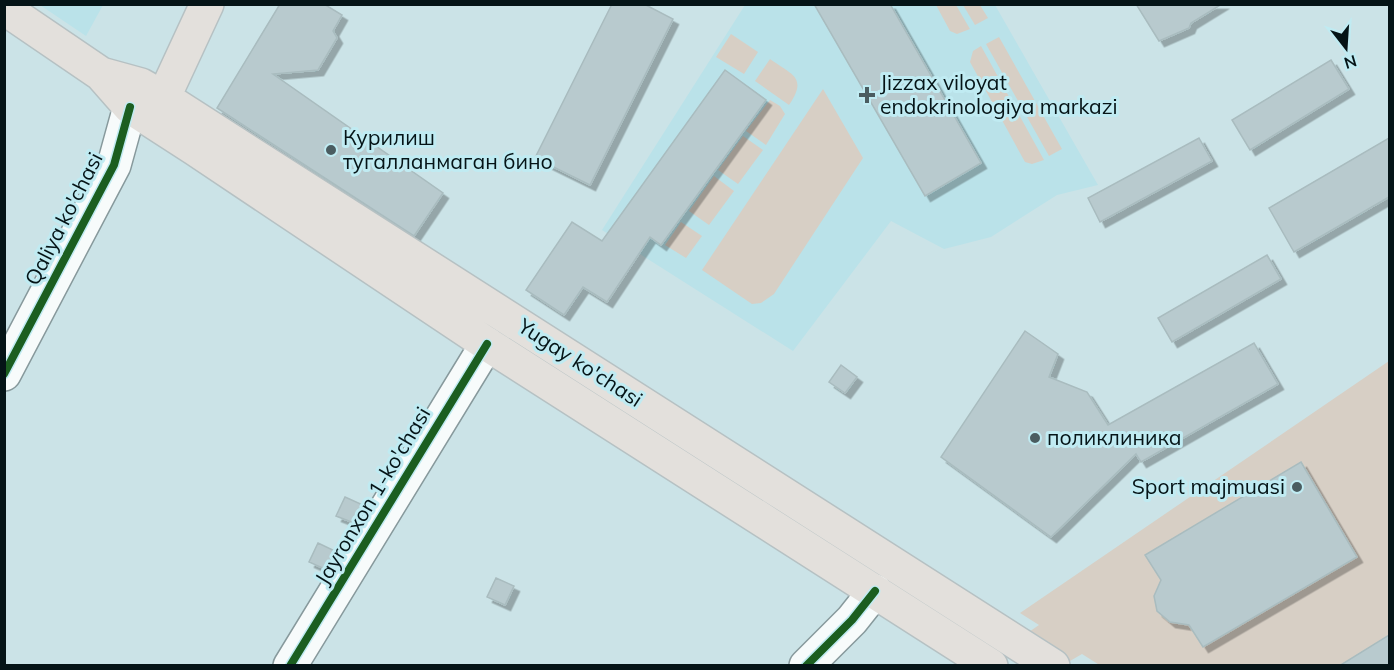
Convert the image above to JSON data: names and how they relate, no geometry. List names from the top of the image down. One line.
{"streets":{"main road":["Qaliya ko'chasi","Yugay ko'chasi"],"street":["Jayronxon 1-ko'chasi"]},"crossings":[["Qaliya ko'chasi","Yugay ko'chasi"],["Yugay ko'chasi","Jayronxon 1-ko'chasi"]],"places":{"health":["Jizzax viloyat endokrinologiya markazi"],"other":["Курилиш тугалланмаган бино","поликлиника","Sport majmuasi"]},"north":"bottom"}
